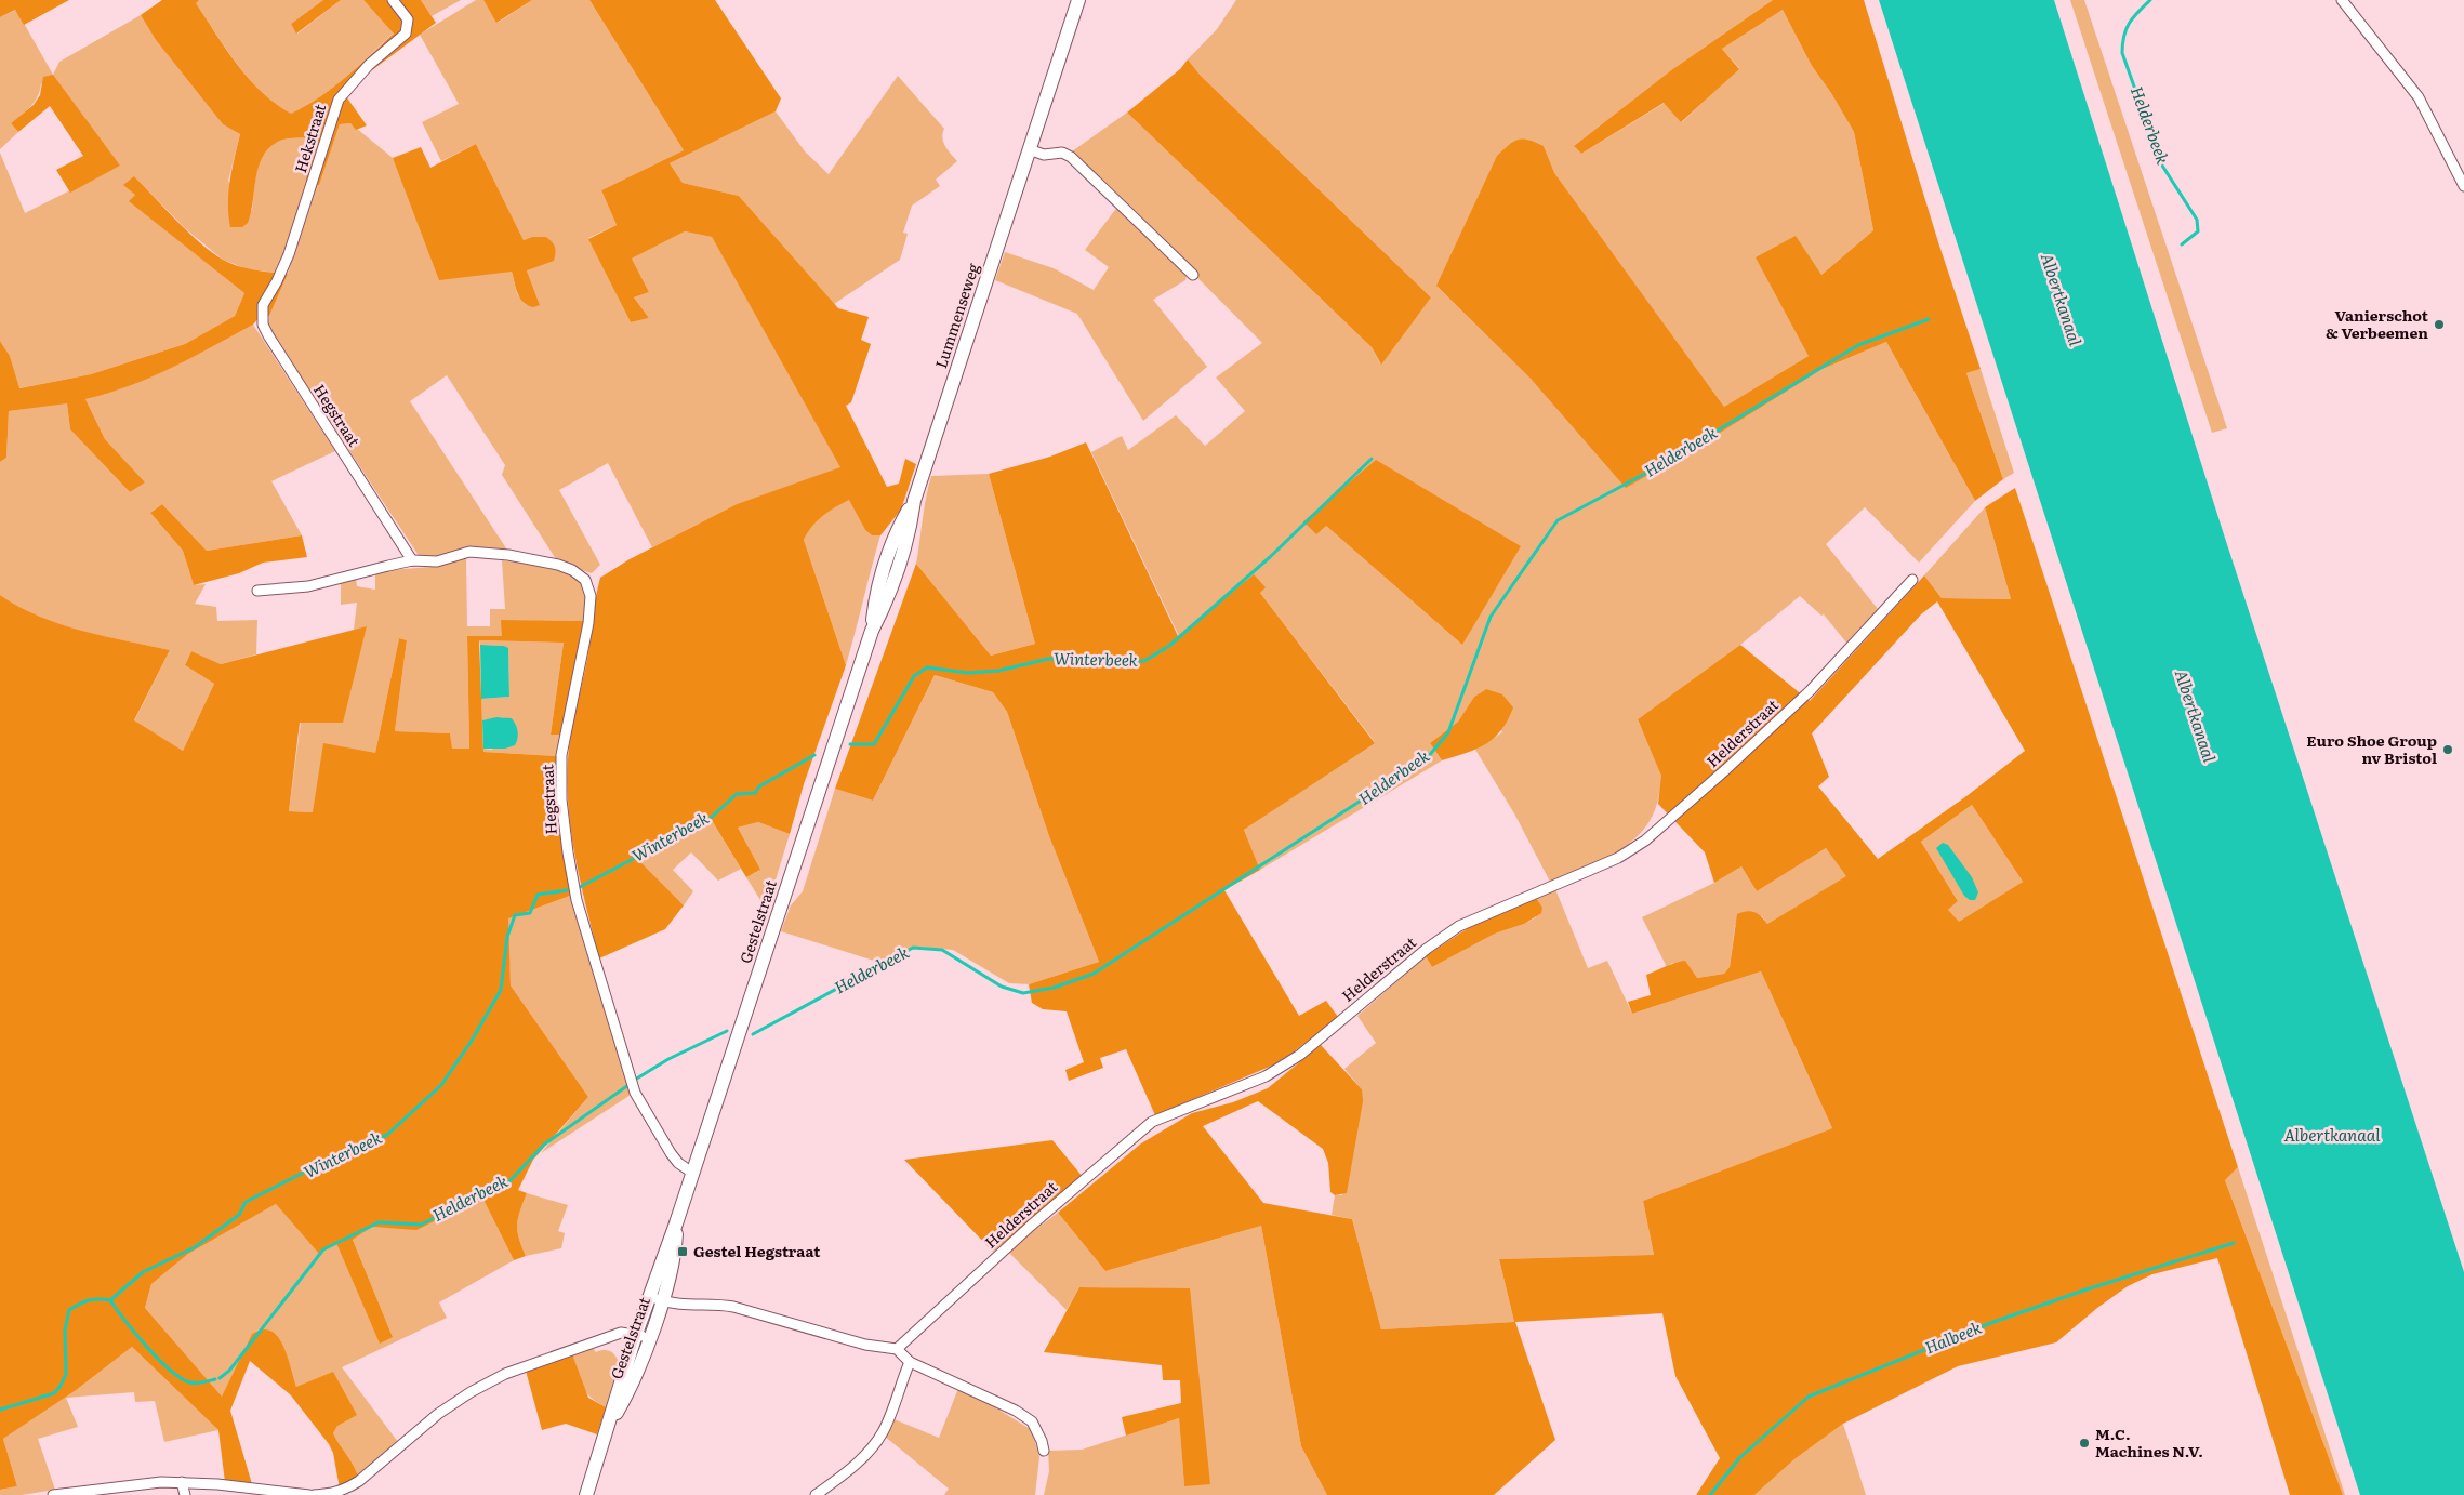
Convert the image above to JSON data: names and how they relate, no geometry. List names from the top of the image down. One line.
{"streets":{"main road":["Lummenseweg","Gestelstraat"],"street":["Hekstraat","Hegstraat","Helderstraat"]},"crossings":[["Hekstraat","Hegstraat"],["Lummenseweg","Gestelstraat"],["Hegstraat","Gestelstraat"]],"water":["Helderbeek","Albertkanaal","Winterbeek","Halbeek"],"places":{"other":["Vanierschot & Verbeemen","Euro Shoe Group nv Bristol","M.C. Machines N.V."],"transit":["Gestel Hegstraat"]}}
